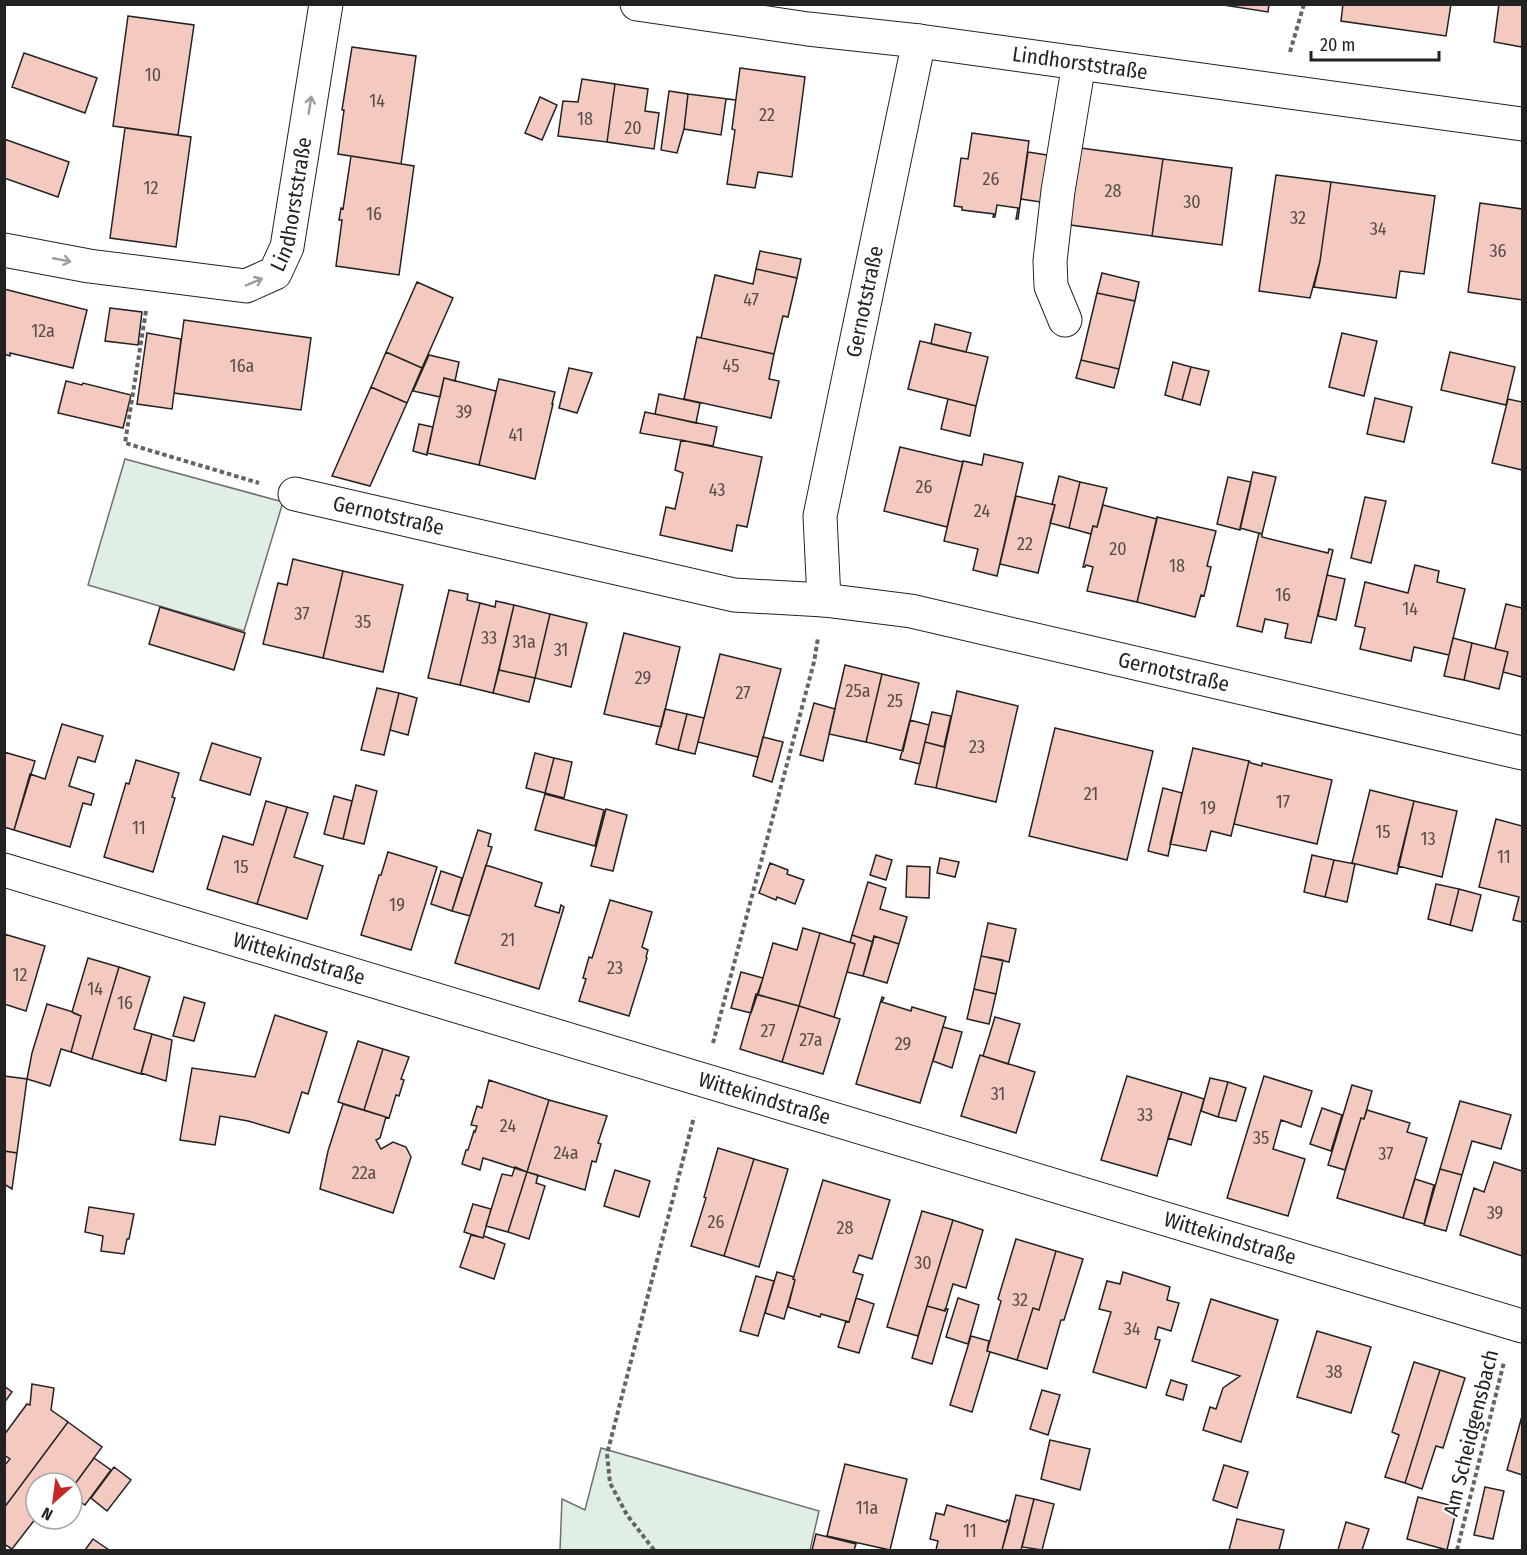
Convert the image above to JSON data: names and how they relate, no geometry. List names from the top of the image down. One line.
{"streets":{"street":["Lindhorststraße","Gernotstraße","Wittekindstraße"],"path":["Am Scheidgensbach"]},"crossings":[["Lindhorststraße","Gernotstraße"],["Wittekindstraße","Am Scheidgensbach"]],"house_numbers":["10","14","22","18","20","26","12","28","30","16","32","34","36","47","12a","16a","45","39","41","26","43","24","22","20","18","16","14","37","35","33","31a","31","29","25a","27","25","23","21","17","19","11","15","13","11","15","19","21","23","12","14","16","27","27a","29","31","33","24","35","24a","37","22a","39","26","28","30","32","34","38","11a","11"],"scale_bar":"20 m","north":"bottom left"}
